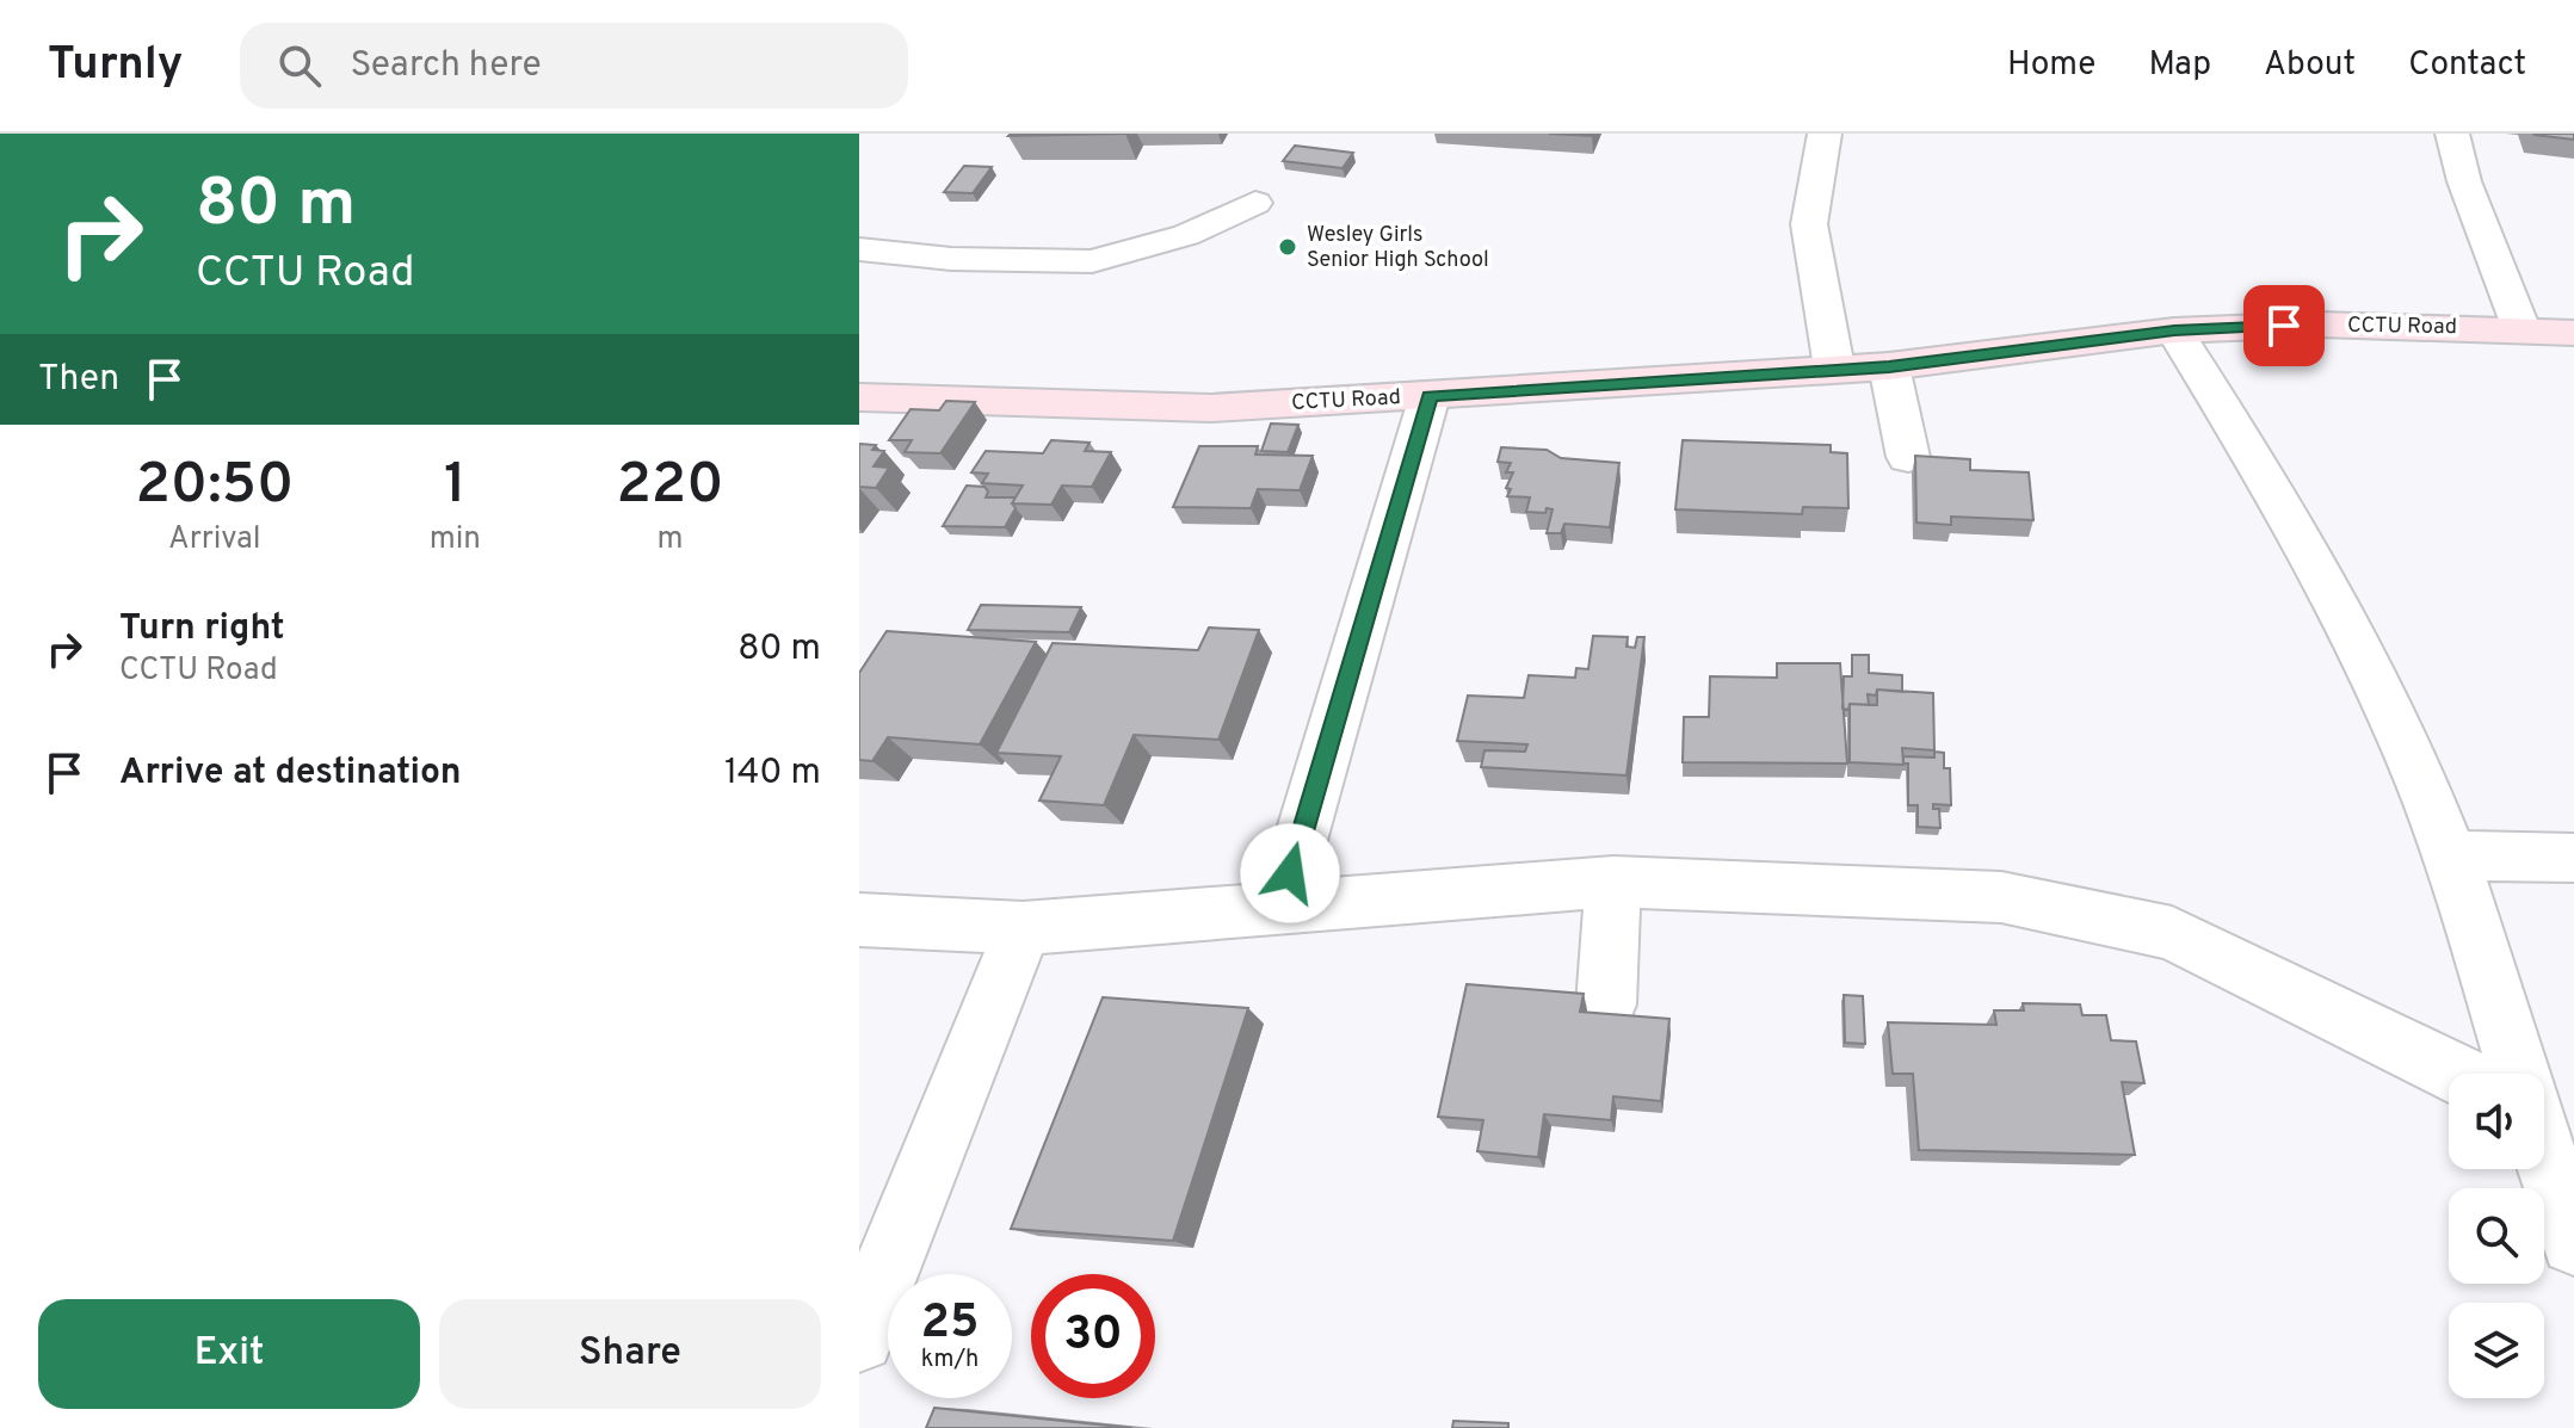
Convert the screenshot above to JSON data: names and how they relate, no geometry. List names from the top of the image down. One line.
{"streets":{"street":["CCTU Road"]},"places":["Wesley Girls Senior High School"],"page":{"header":"Turnly","search":"Search here","nav":["Home","Map","About","Contact"],"turn":["80 m","CCTU Road"],"then":"Then","eta":["20:50","Arrival","1","min","220","m"],"list":[{"name":"Turn right","note":"CCTU Road","value":"80 m"},{"name":"Arrive at destination","value":"140 m"}],"speed":"25 km/h","limit":"30","buttons":["Exit","Share"]}}
